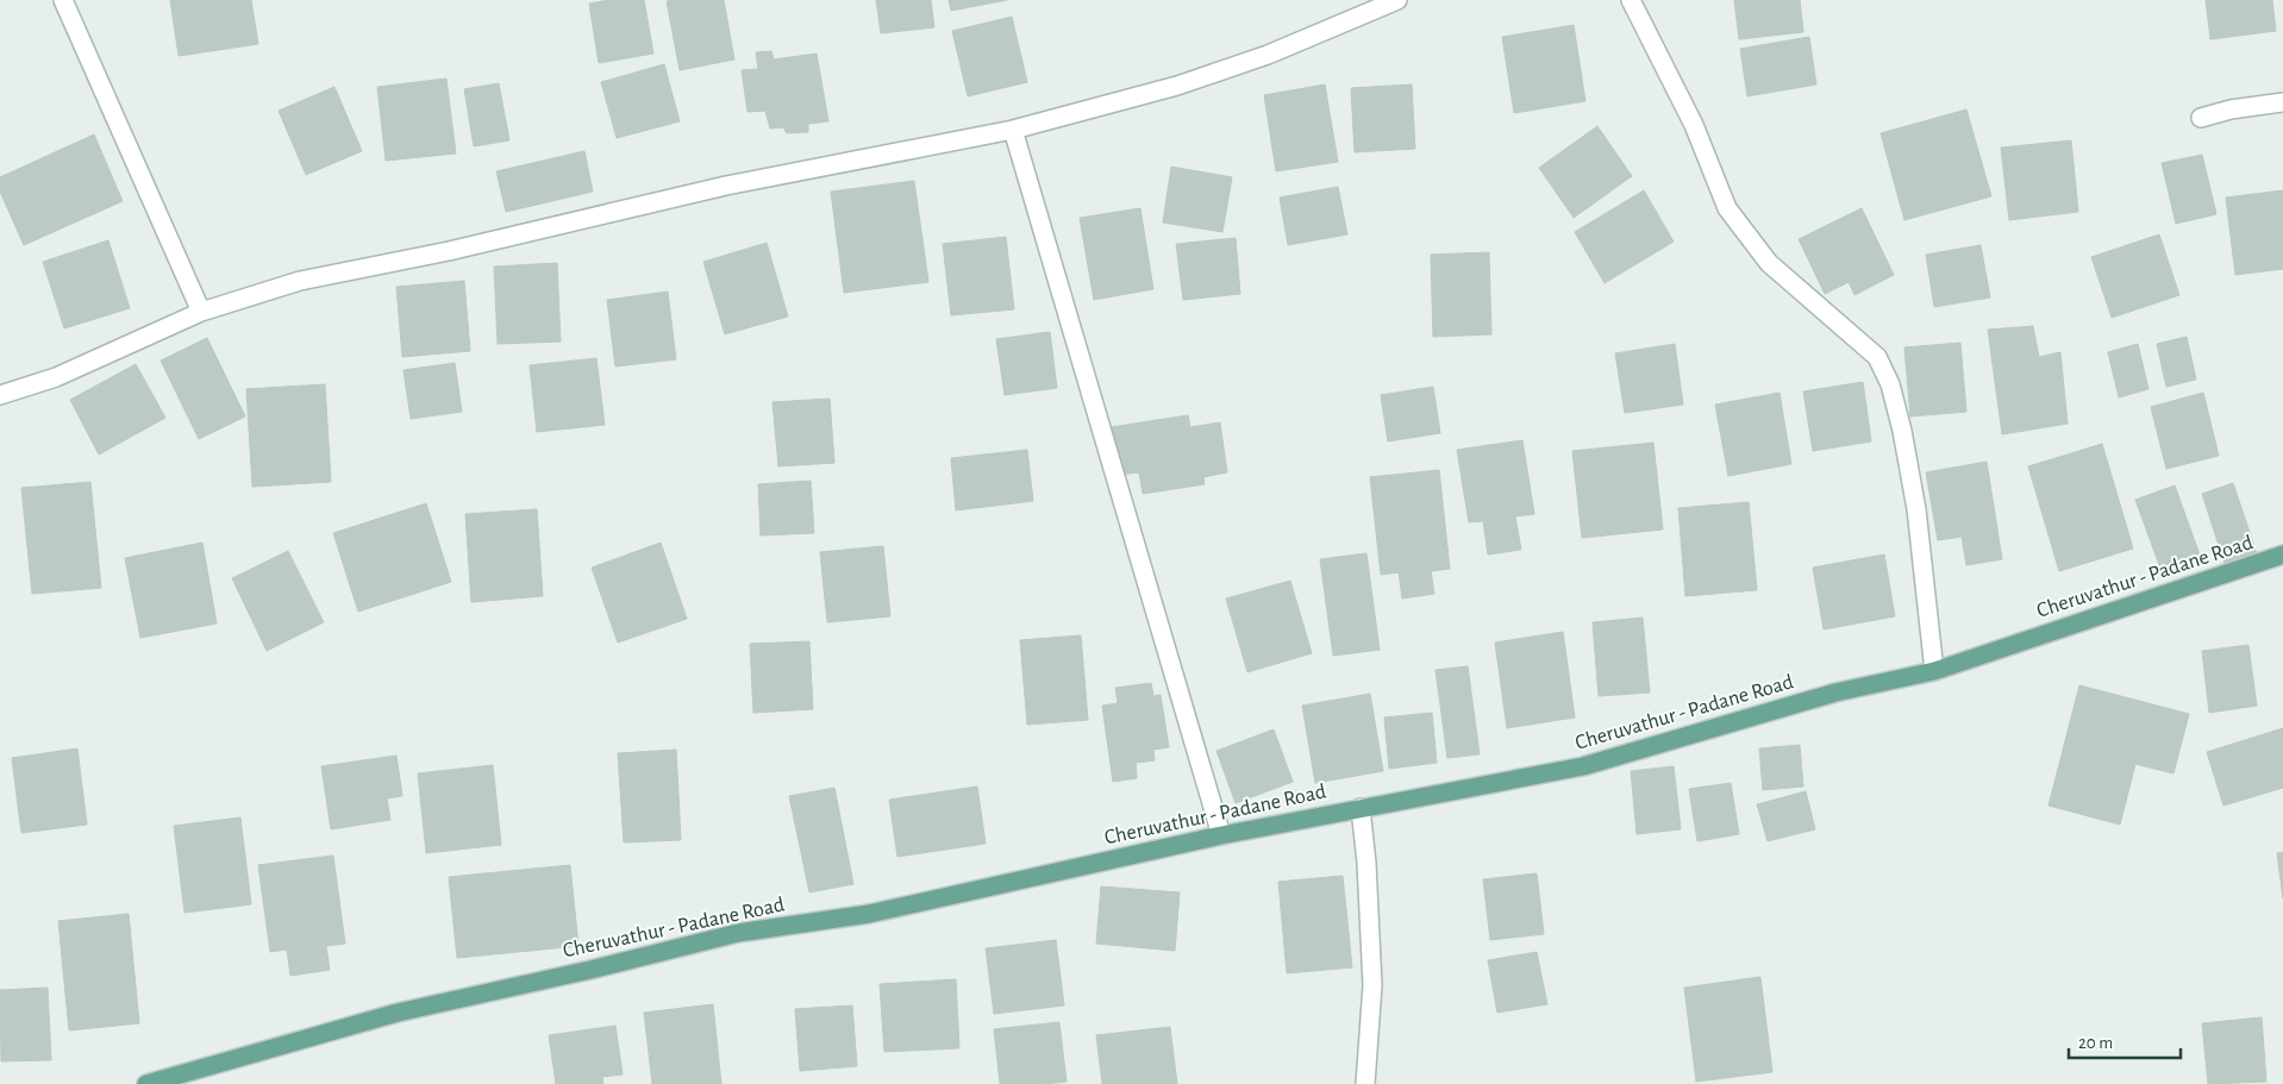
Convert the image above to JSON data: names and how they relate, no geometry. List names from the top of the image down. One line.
{"streets":{"main road":["Cheruvathur - Padane Road"]},"scale_bar":"20 m"}
